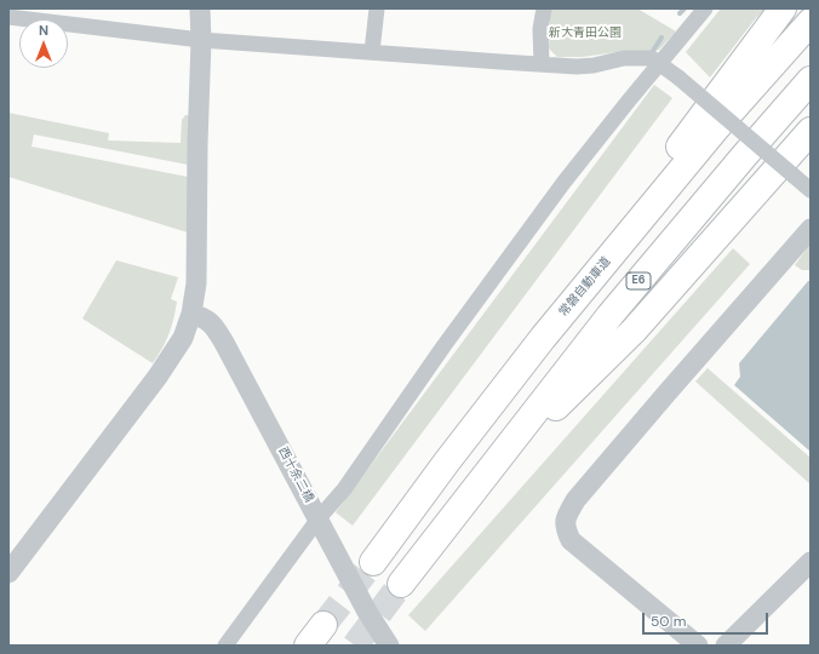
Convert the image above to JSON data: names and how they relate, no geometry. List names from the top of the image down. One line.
{"streets":{"highway":["E6","常磐自動車道"],"street":["西十余二橋"]},"parks":["新大青田公園"],"scale_bar":"50 m","north":"top"}
